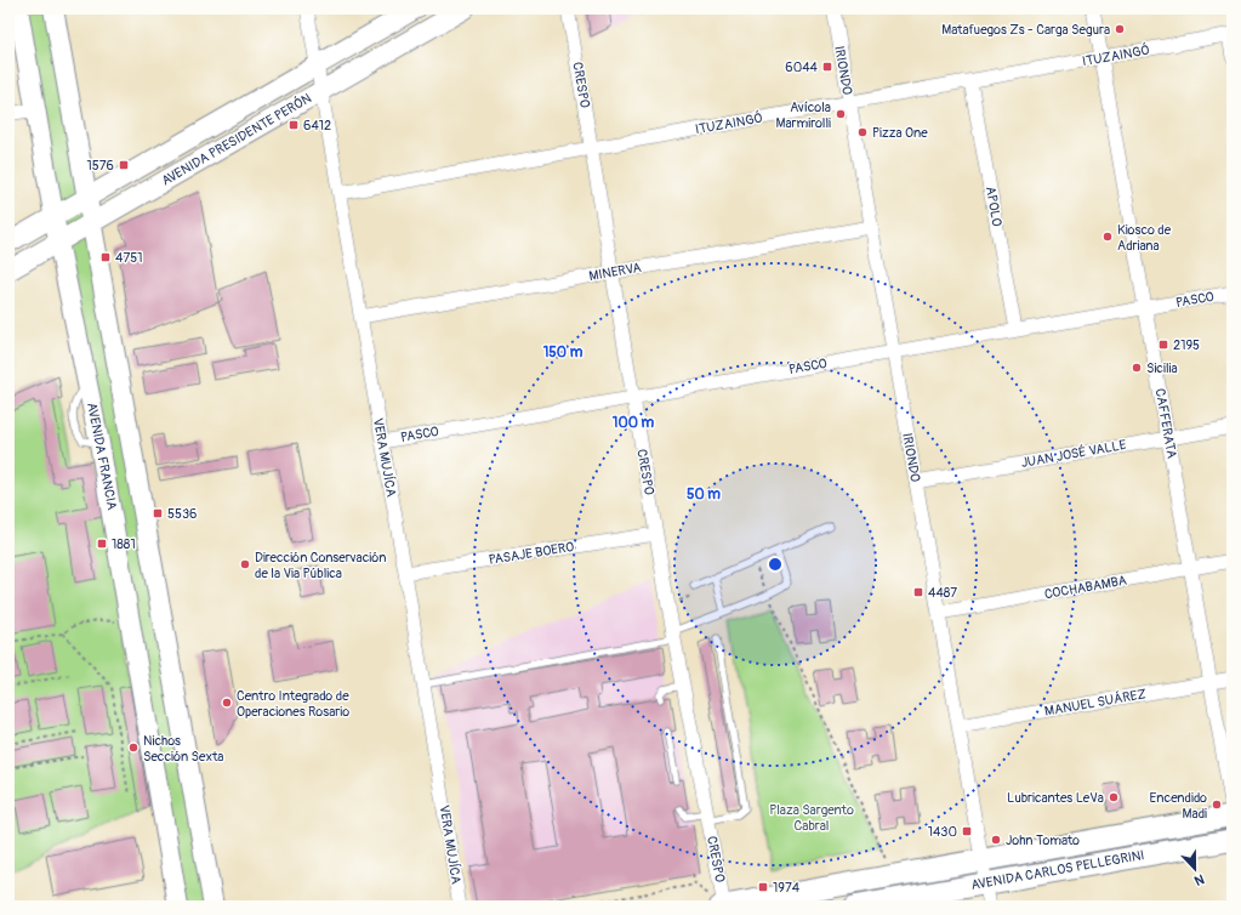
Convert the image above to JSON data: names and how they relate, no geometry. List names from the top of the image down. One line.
{"streets":{"main road":["AVENIDA PRESIDENTE PERÓN","AVENIDA FRANCIA","AVENIDA CARLOS PELLEGRINI"],"street":["ITUZAINGÓ","IRIONDO","CRESPO","APOLO","MINERVA","PASCO","CAFFERATA","JUAN JOSÉ VALLE","VERA MUJÍCA","PASAJE BOERO","COCHABAMBA","MANUEL SUÁREZ"]},"crossings":[["ITUZAINGÓ","IRIONDO"],["ITUZAINGÓ","CRESPO"],["ITUZAINGÓ","APOLO"],["ITUZAINGÓ","CAFFERATA"],["ITUZAINGÓ","VERA MUJÍCA"],["IRIONDO","MINERVA"],["IRIONDO","PASCO"],["IRIONDO","JUAN JOSÉ VALLE"],["IRIONDO","COCHABAMBA"],["IRIONDO","MANUEL SUÁREZ"],["IRIONDO","AVENIDA CARLOS PELLEGRINI"],["CRESPO","MINERVA"],["CRESPO","PASCO"],["CRESPO","PASAJE BOERO"],["CRESPO","AVENIDA CARLOS PELLEGRINI"],["AVENIDA PRESIDENTE PERÓN","AVENIDA FRANCIA"],["AVENIDA PRESIDENTE PERÓN","VERA MUJÍCA"],["APOLO","PASCO"],["MINERVA","VERA MUJÍCA"],["PASCO","CAFFERATA"],["PASCO","VERA MUJÍCA"],["CAFFERATA","JUAN JOSÉ VALLE"],["CAFFERATA","COCHABAMBA"],["CAFFERATA","MANUEL SUÁREZ"],["VERA MUJÍCA","PASAJE BOERO"]],"parks":["Plaza Sargento Cabral"],"places":{"other":["Matafuegos Zs - Carga Segura","Avícola Marmirolli","Pizza One","Kiosco de Adriana","Sicilia","Dirección Conservación de la Via Pública","Centro Integrado de Operaciones Rosario","Nichos Sección Sexta","Lubricantes LeVa","Encendido Madi","John Tomato"],"transit":["6044","6412","1576","4751","2195","5536","1881","4487","1430","1974"]},"north":"bottom","rings":["150 m","100 m","50 m"]}
